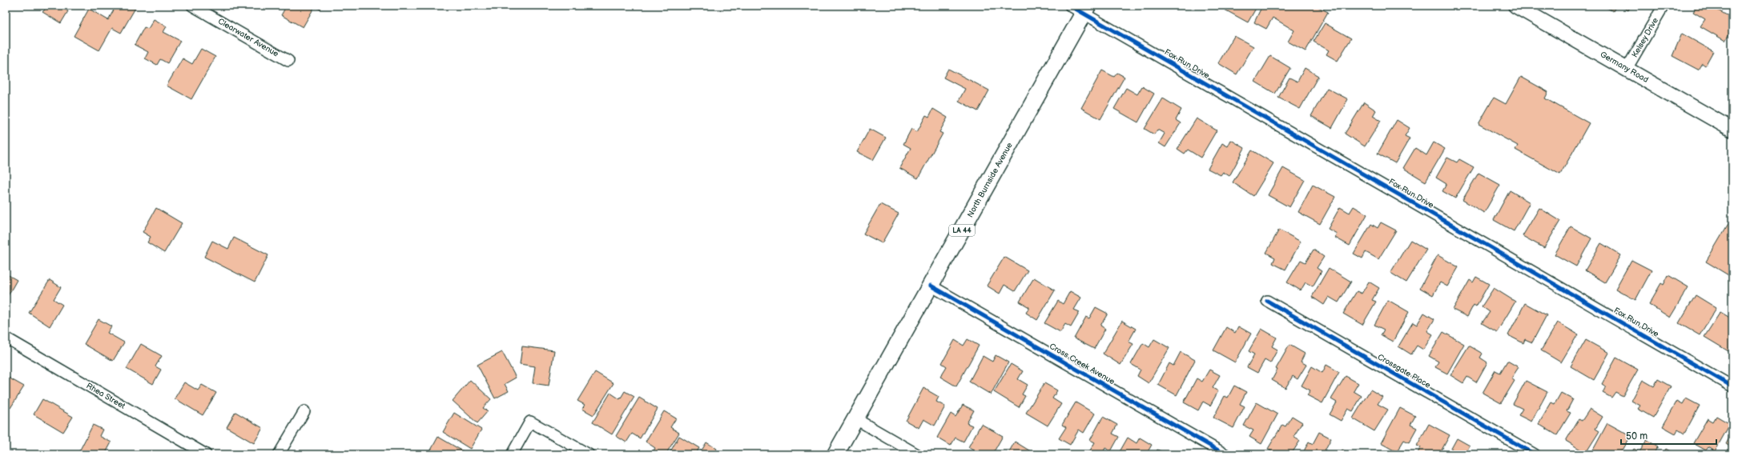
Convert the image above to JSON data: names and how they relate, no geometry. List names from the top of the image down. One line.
{"streets":{"main road":["Germany Road","North Burnside Avenue","LA 44"],"street":["Clearwater Avenue","Kelsey Drive","Fox Run Drive","Cross Creek Avenue","Crossgate Place","Rhea Street"]},"crossings":[["Kelsey Drive","Germany Road"],["Fox Run Drive","North Burnside Avenue"],["North Burnside Avenue","Cross Creek Avenue"]],"scale_bar":"50 m"}
